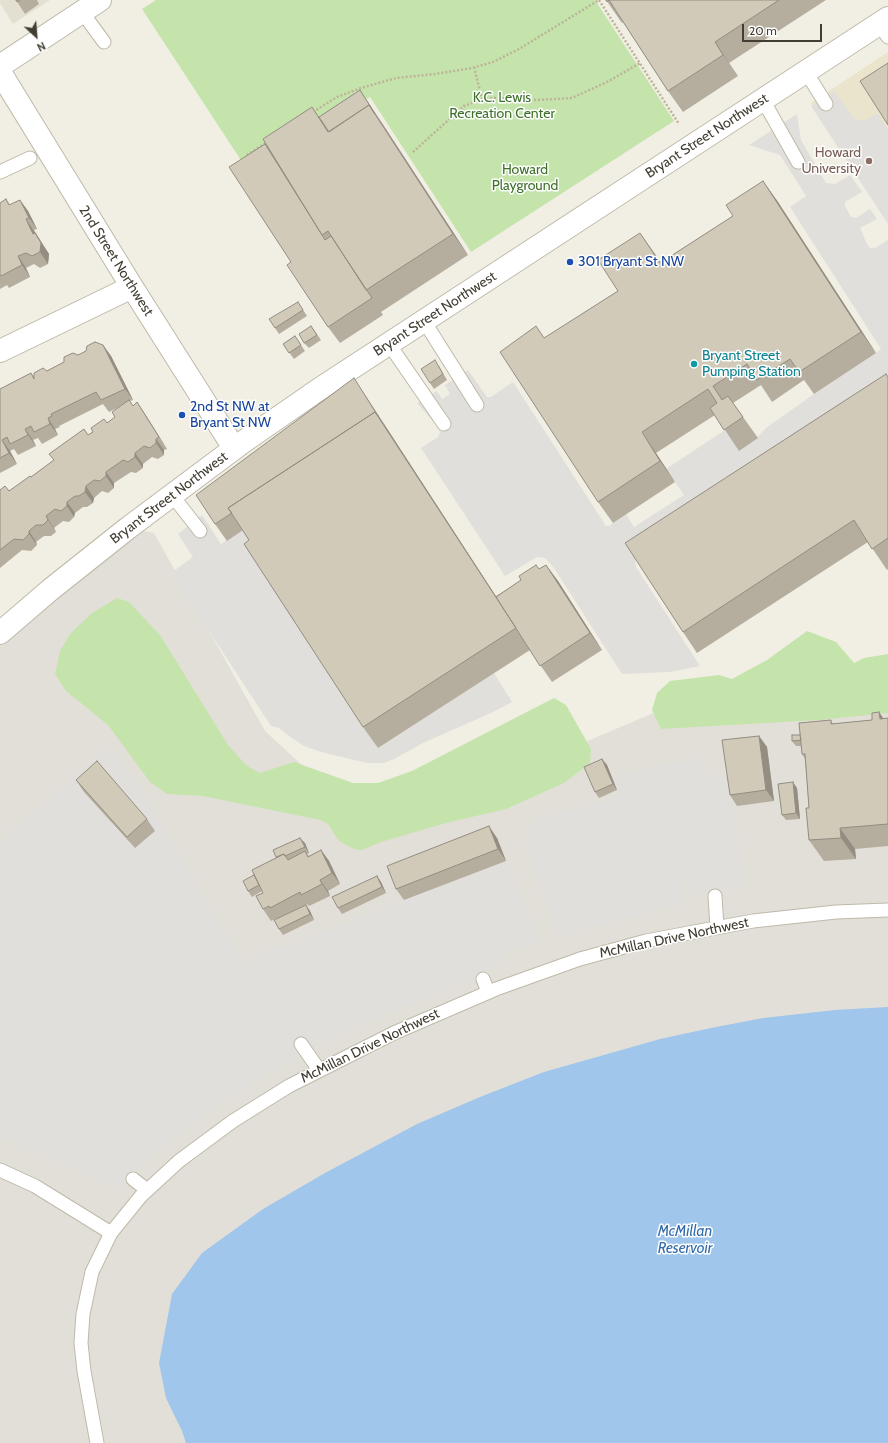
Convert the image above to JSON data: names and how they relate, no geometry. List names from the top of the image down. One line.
{"streets":{"street":["Bryant Street Northwest","2nd Street Northwest"],"lane":["McMillan Drive Northwest"]},"crossings":[["Bryant Street Northwest","2nd Street Northwest"]],"water":["McMillan Reservoir"],"parks":["K.C. Lewis Recreation Center","Howard Playground"],"places":["Howard University","301 Bryant St NW","Bryant Street Pumping Station","2nd St NW at Bryant St NW"],"scale_bar":"20 m","north":"bottom right"}
